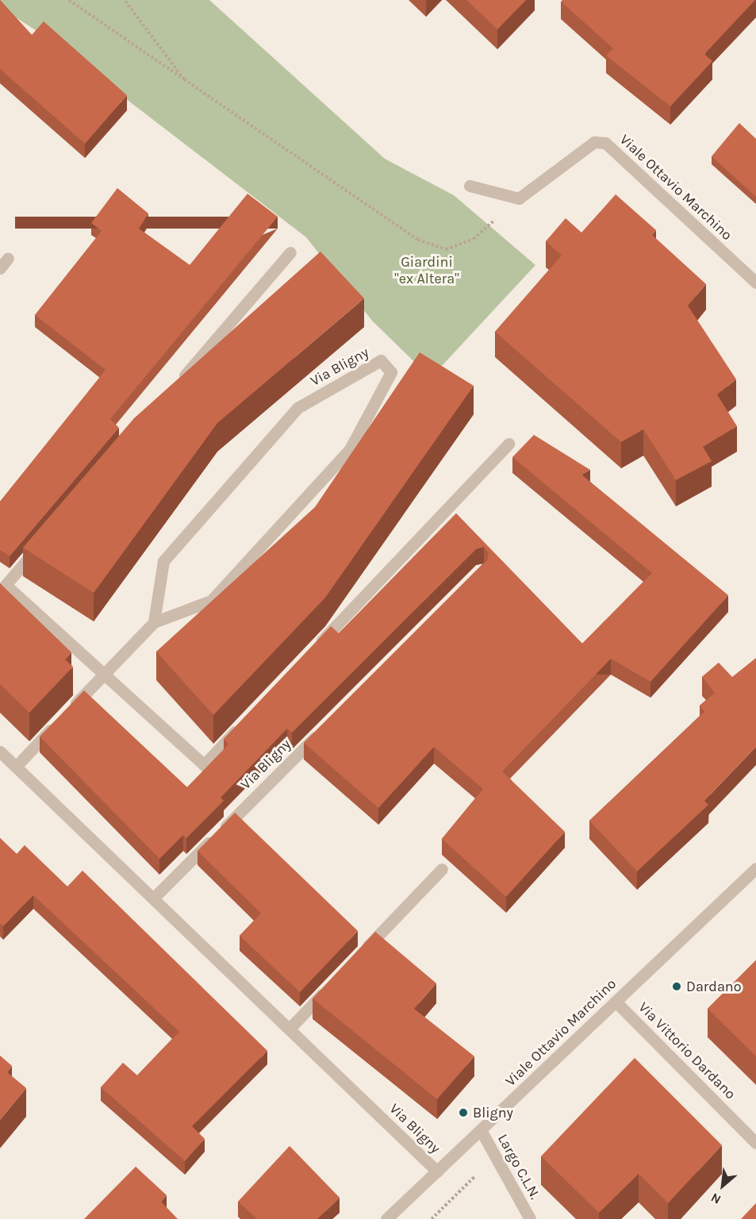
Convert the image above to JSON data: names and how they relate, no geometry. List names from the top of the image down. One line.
{"streets":{"street":["Viale Ottavio Marchino","Via Bligny","Via Vittorio Dardano","Largo C.L.N."]},"crossings":[["Viale Ottavio Marchino","Via Bligny"],["Viale Ottavio Marchino","Via Vittorio Dardano"],["Viale Ottavio Marchino","Largo C.L.N."]],"parks":["Giardini \"ex Altera\""],"places":["Dardano","Bligny"],"north":"bottom left"}
